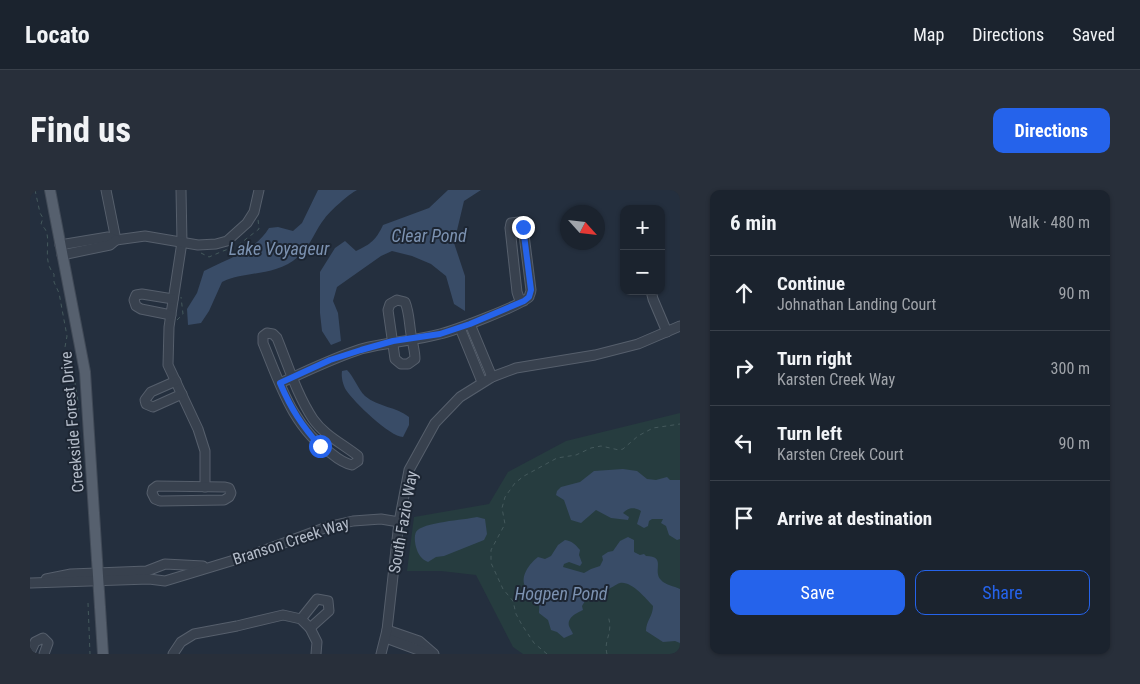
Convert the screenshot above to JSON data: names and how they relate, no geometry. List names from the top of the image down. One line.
{"streets":{"main road":["Creekside Forest Drive"],"street":["South Fazio Way","Branson Creek Way"]},"crossings":[["Creekside Forest Drive","Branson Creek Way"],["South Fazio Way","Branson Creek Way"]],"water":["Clear Pond","Lake Voyageur","Hogpen Pond"],"north":"bottom right","page":{"header":"Locato","nav":["Map","Directions","Saved"],"buttons":["Directions",["Save","Share"]],"title":"Find us","heading":["6 min","Walk · 480 m"],"map_buttons":["+","−"],"list":[["Continue","Johnathan Landing Court","90 m"],["Turn right","Karsten Creek Way","300 m"],["Turn left","Karsten Creek Court","90 m"],"Arrive at destination"]}}
